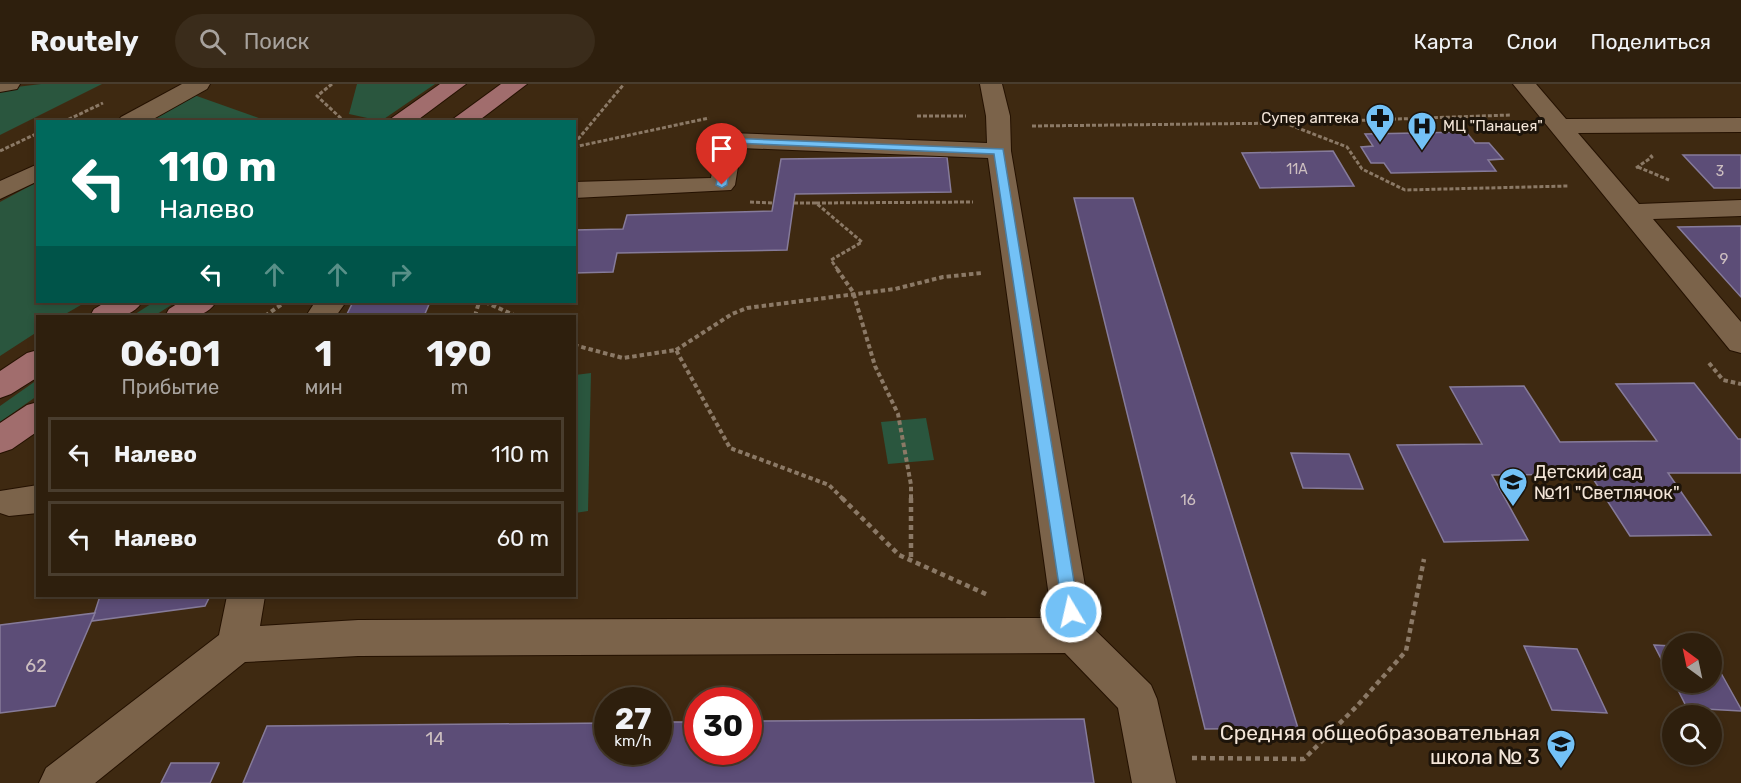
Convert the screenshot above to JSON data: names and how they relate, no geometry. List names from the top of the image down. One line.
{"places":{"pharmacy":["Супер аптека"],"hospital":["МЦ \"Панацея\""],"school or university":["Детский сад №11 \"Светлячок\"","Средняя общеобразовательная школа № 3"]},"house_numbers":["11А","3","9","16","62","14"],"north":"top left","page":{"header":"Routely","search":"Поиск","nav":["Карта","Слои","Поделиться"],"turn":["110 m","Налево"],"eta":["06:01","Прибытие","1","мин","190","m"],"list":[{"name":"Налево","value":"110 m"},{"name":"Налево","value":"60 m"}],"speed":"27 km/h","limit":"30"}}
